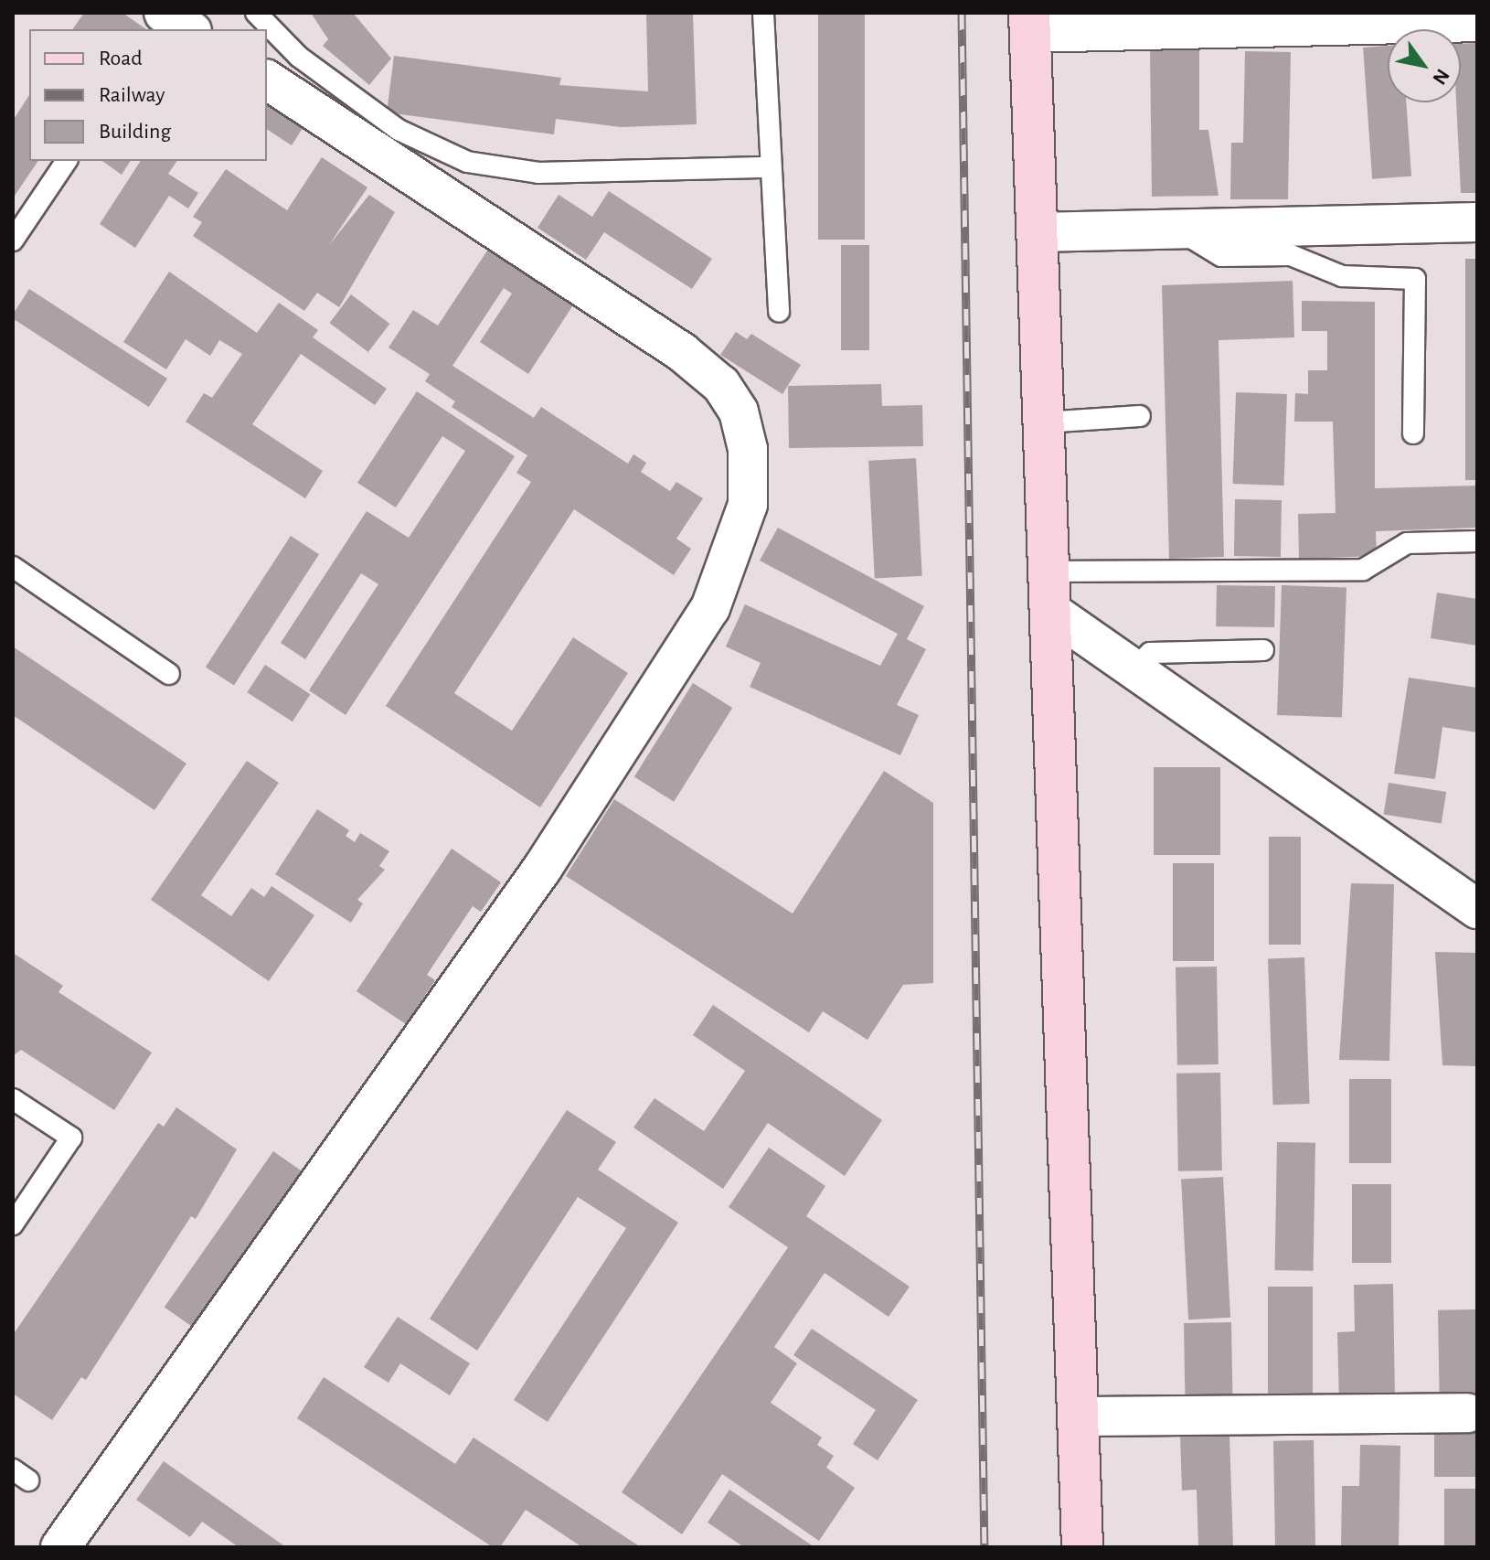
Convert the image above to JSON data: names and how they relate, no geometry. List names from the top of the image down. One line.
{"legend":["Road","Railway","Building"],"north":"bottom right"}
